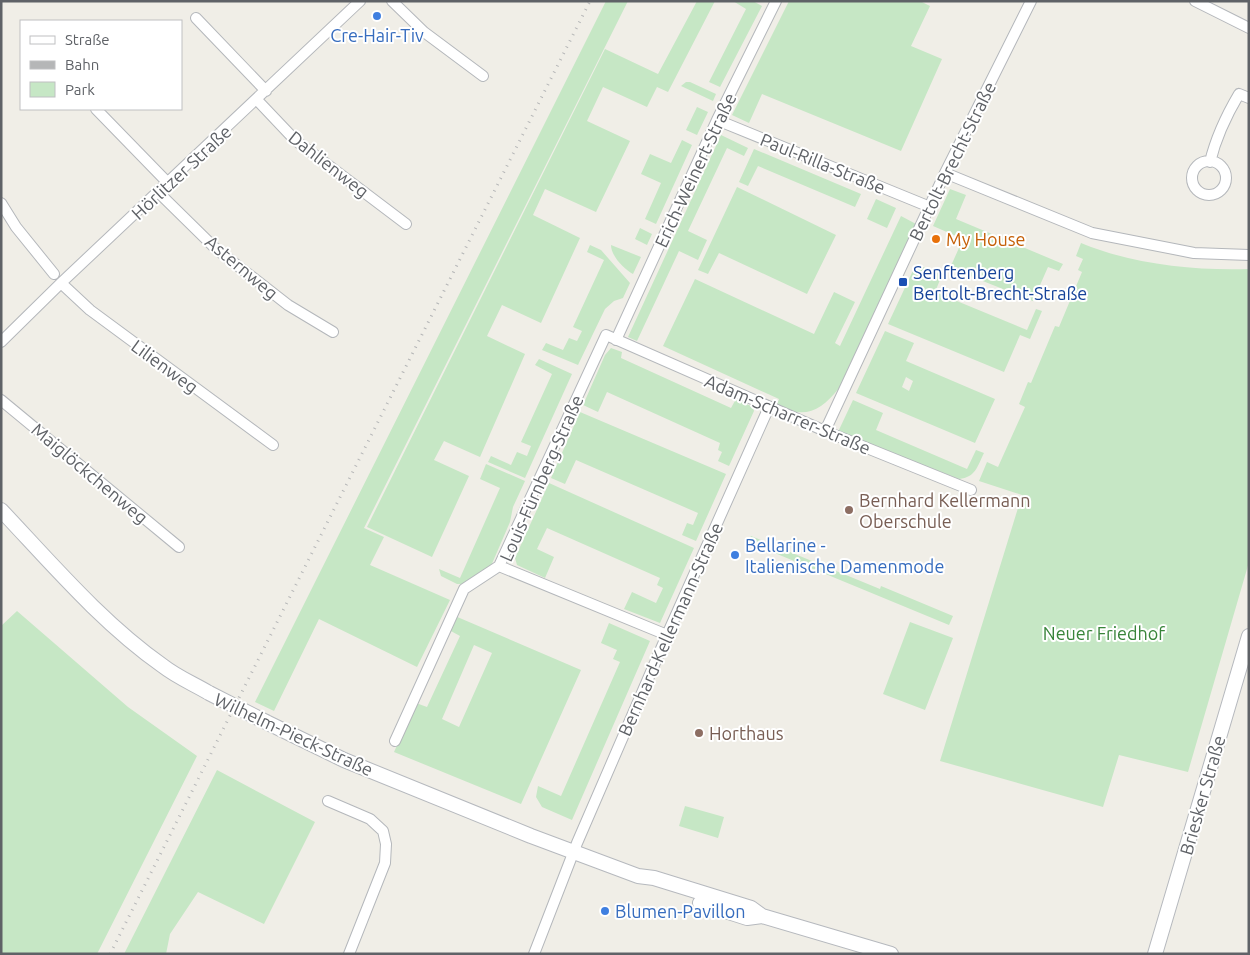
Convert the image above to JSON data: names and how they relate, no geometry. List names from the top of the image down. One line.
{"streets":{"main road":["Wilhelm-Pieck-Straße","Briesker Straße"],"street":["Bertolt-Brecht-Straße","Paul-Rilla-Straße","Dahlienweg","Erich-Weinert-Straße","Hörlitzer Straße","Asternweg","Lilienweg","Adam-Scharrer-Straße","Maiglöckchenweg","Louis-Fürnberg-Straße","Bernhard-Kellermann-Straße"]},"crossings":[["Bertolt-Brecht-Straße","Paul-Rilla-Straße"],["Bertolt-Brecht-Straße","Adam-Scharrer-Straße"],["Paul-Rilla-Straße","Erich-Weinert-Straße"],["Dahlienweg","Hörlitzer Straße"],["Erich-Weinert-Straße","Adam-Scharrer-Straße"],["Hörlitzer Straße","Asternweg"],["Hörlitzer Straße","Lilienweg"],["Adam-Scharrer-Straße","Louis-Fürnberg-Straße"],["Adam-Scharrer-Straße","Bernhard-Kellermann-Straße"],["Louis-Fürnberg-Straße","Bernhard-Kellermann-Straße"],["Bernhard-Kellermann-Straße","Wilhelm-Pieck-Straße"]],"parks":["Neuer Friedhof"],"places":{"other":["Cre-Hair-Tiv","My House","Bernhard Kellermann Oberschule","Bellarine - Italienische Damenmode","Horthaus","Blumen-Pavillon"],"transit":["Senftenberg Bertolt-Brecht-Straße"]},"legend":["Straße","Bahn","Park"]}
